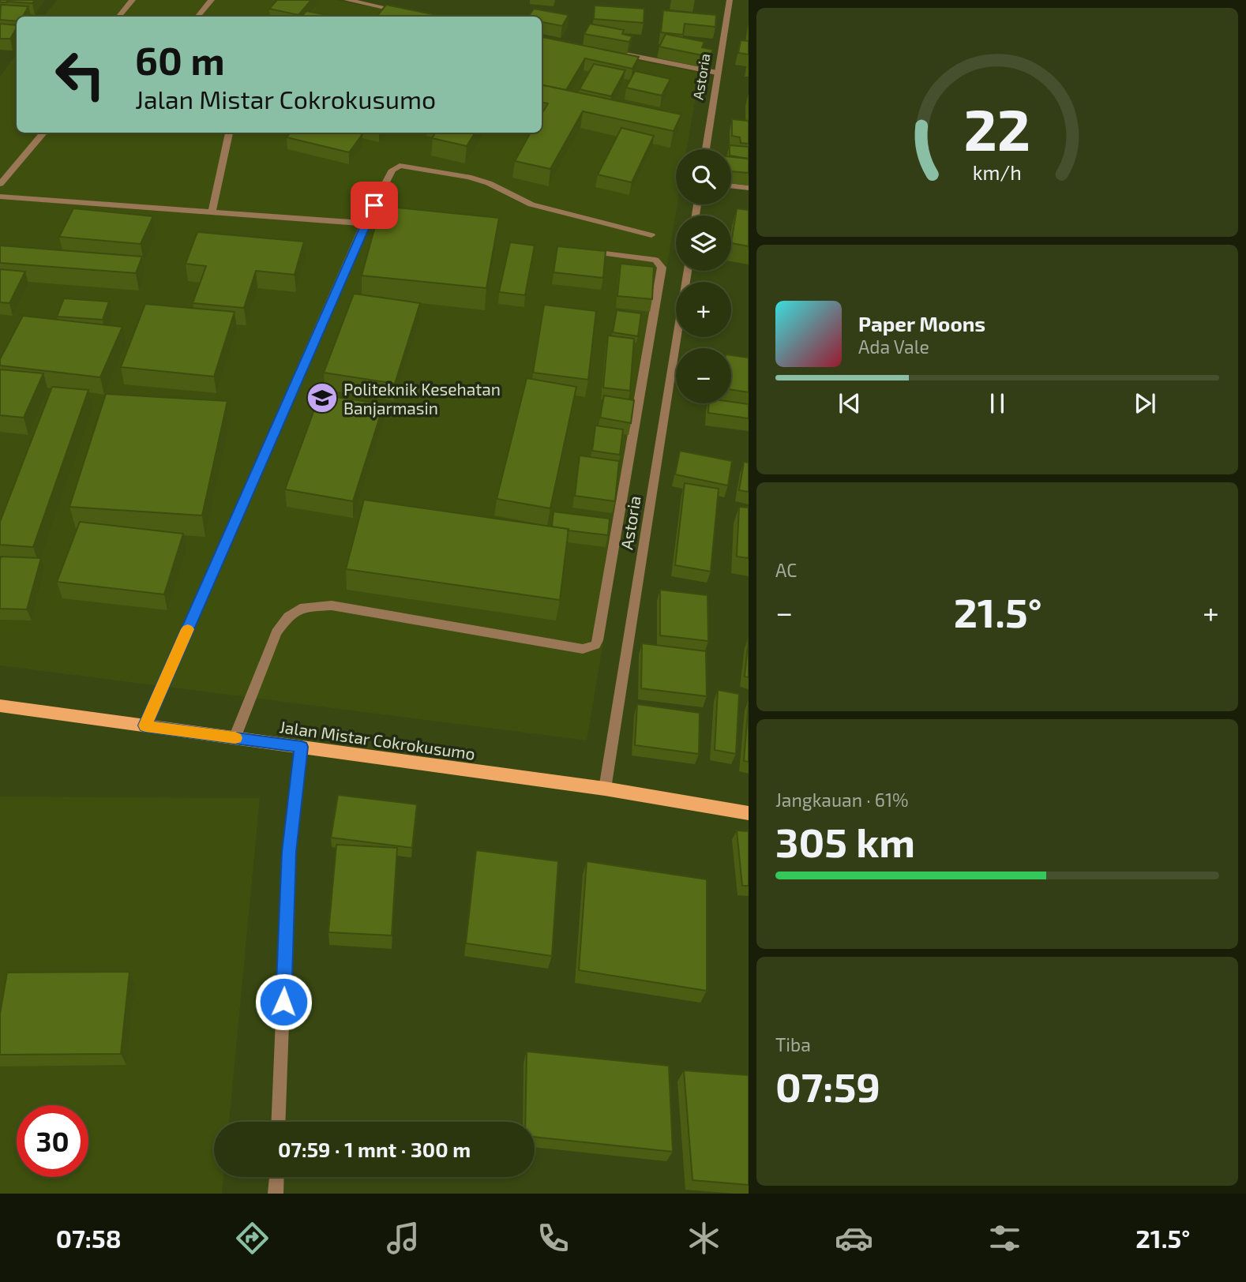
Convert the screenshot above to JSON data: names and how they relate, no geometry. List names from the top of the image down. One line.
{"streets":{"main road":["Jalan Mistar Cokrokusumo"],"street":["Astoria"]},"crossings":[["Astoria","Jalan Mistar Cokrokusumo"]],"places":{"school or university":["Politeknik Kesehatan Banjarmasin"]},"page":{"turn":["60 m","Jalan Mistar Cokrokusumo"],"map_buttons":["+","−"],"song":["Paper Moons","Ada Vale"],"tile":["AC",["Jangkauan · 61%","305 km"],["Tiba","07:59"]],"heat":["−","21.5°","+"],"limit":"30","trip":"07:59 · 1 mnt · 300 m","tabs":["07:58","21.5°"],"gauge":["22","km/h"]}}
